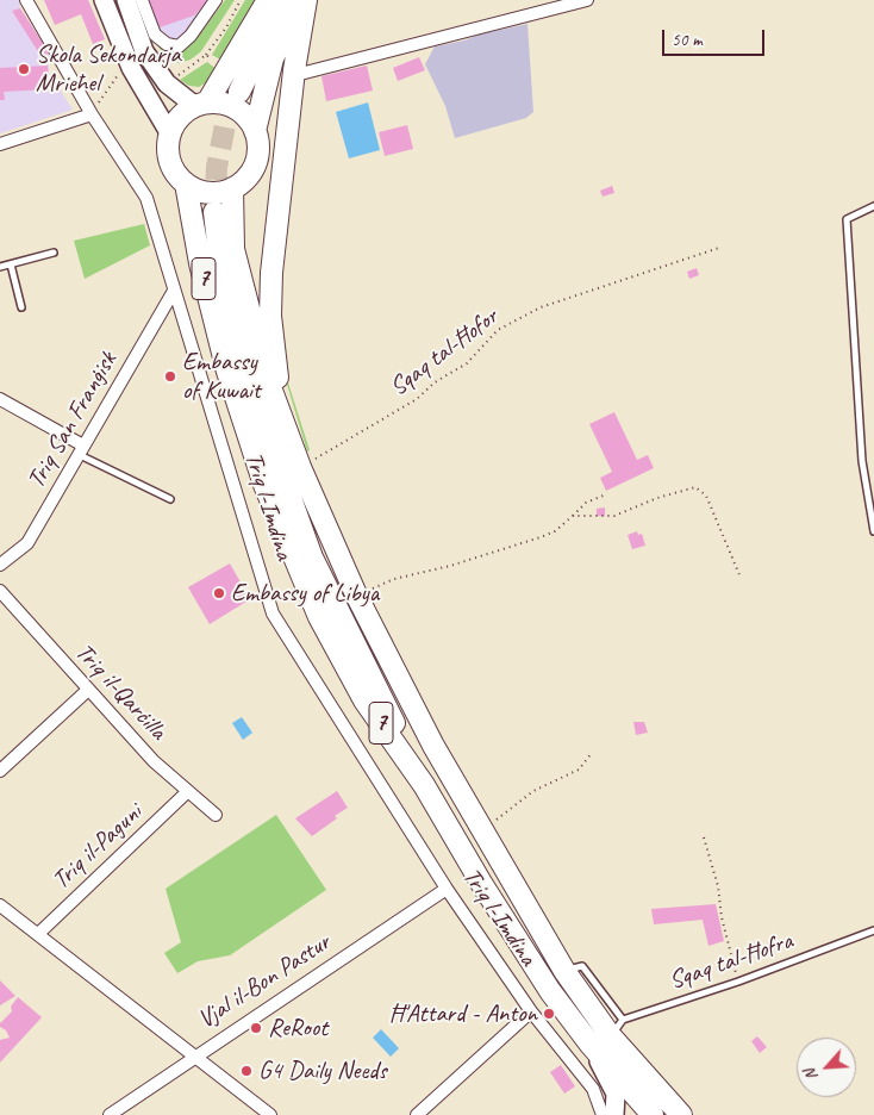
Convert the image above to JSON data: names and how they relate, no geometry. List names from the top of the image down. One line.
{"streets":{"highway":["7","Triq l-Imdina"],"street":["Triq San Franġisk","Triq il-Qarċilla","Triq il-Paguni","Vjal il-Bon Pastur"],"lane":["Sqaq tal-Ħofra"],"path":["Sqaq tal-Ħofor"]},"crossings":[["Sqaq tal-Ħofor","Triq l-Imdina"],["Triq San Franġisk","Triq l-Imdina"],["Triq l-Imdina","Sqaq tal-Ħofra"],["Triq l-Imdina","Vjal il-Bon Pastur"],["Triq il-Qarċilla","Triq il-Paguni"]],"places":["Skola Sekondarja Mrieħel","Embassy of Kuwait","Embassy of Libya","Ħ'Attard - Anton","ReRoot","G4 Daily Needs"],"scale_bar":"50 m","north":"bottom left"}
